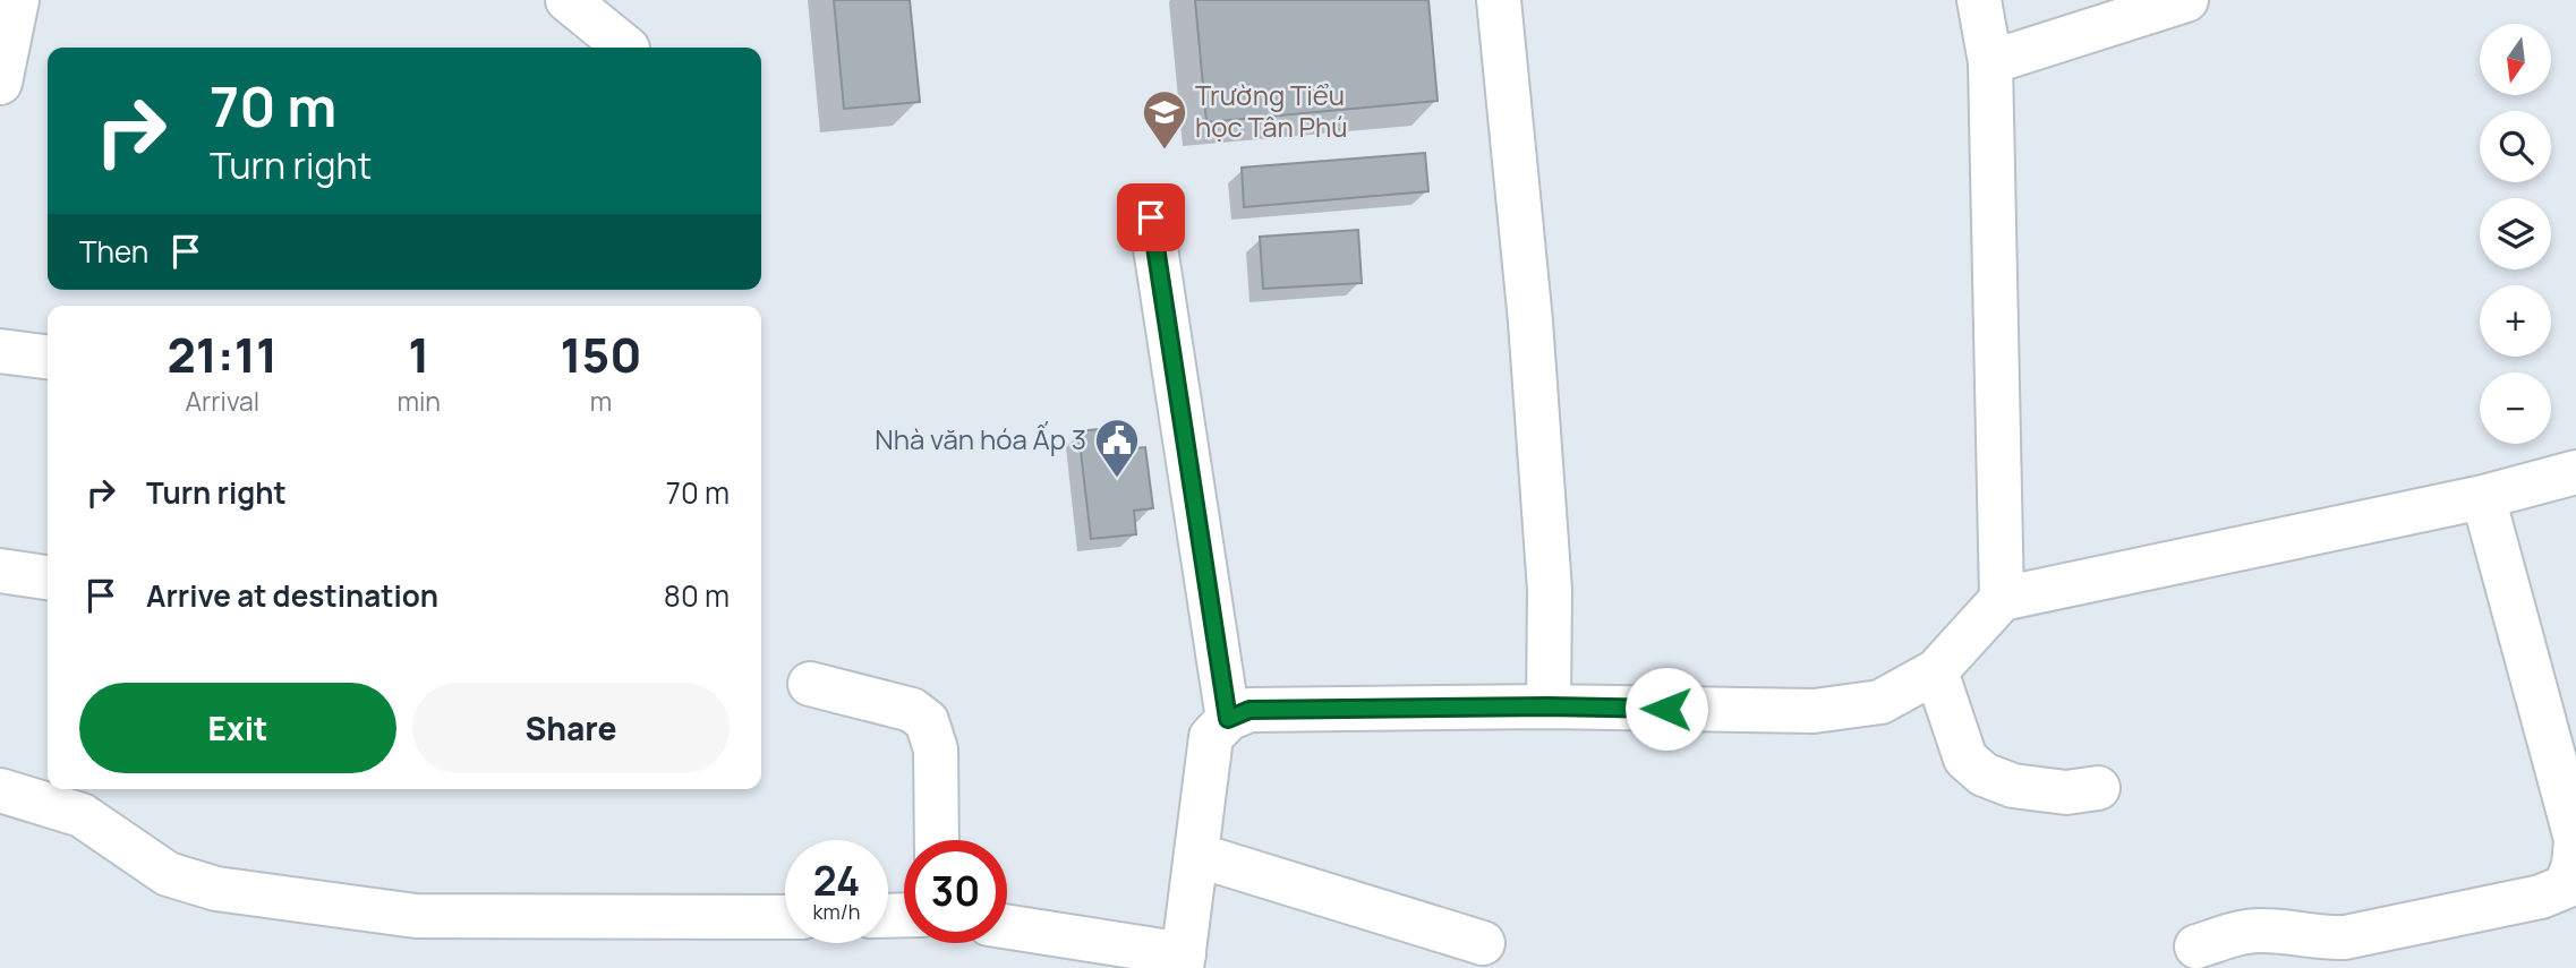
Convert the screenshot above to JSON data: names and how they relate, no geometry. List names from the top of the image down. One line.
{"places":{"school or university":["Trường Tiểu học Tân Phú"],"public building":["Nhà văn hóa Ấp 3"]},"north":"bottom","page":{"map_buttons":["+","−"],"turn":["70 m","Turn right"],"then":"Then","eta":["21:11","Arrival","1","min","150","m"],"list":[{"name":"Turn right","value":"70 m"},{"name":"Arrive at destination","value":"80 m"}],"buttons":["Exit","Share"],"speed":"24 km/h","limit":"30"}}
